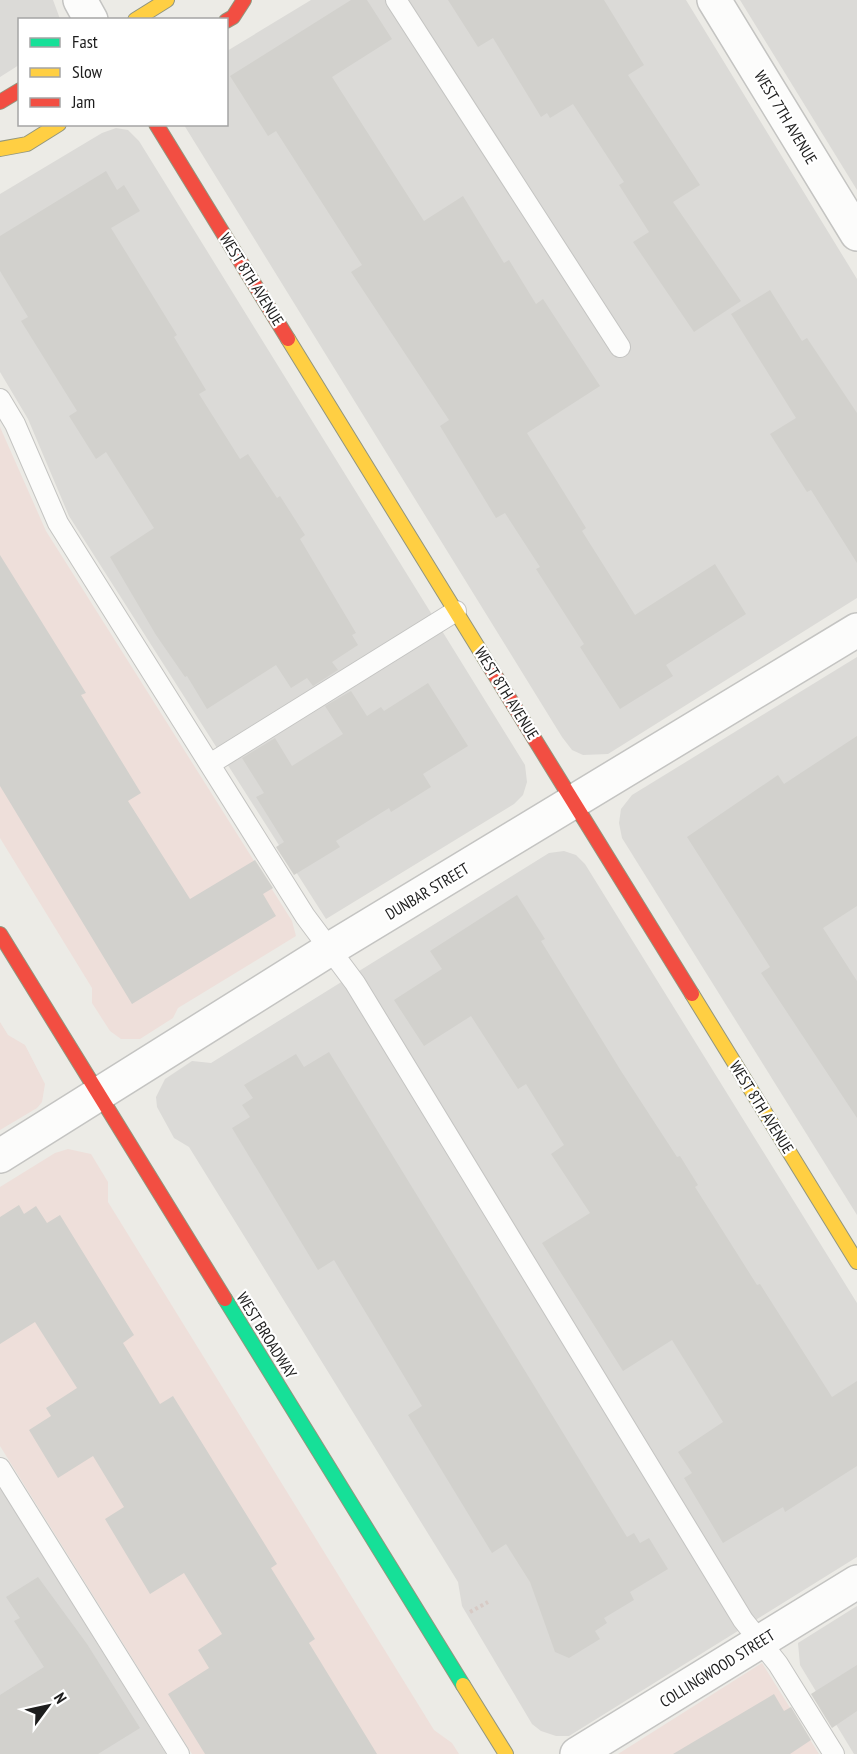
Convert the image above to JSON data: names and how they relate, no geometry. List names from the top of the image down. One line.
{"streets":{"street":["WEST 7TH AVENUE","WEST 8TH AVENUE","DUNBAR STREET","WEST BROADWAY","COLLINGWOOD STREET"]},"crossings":[["WEST 8TH AVENUE","DUNBAR STREET"],["DUNBAR STREET","WEST BROADWAY"]],"legend":["Fast","Slow","Jam"],"north":"top right"}
